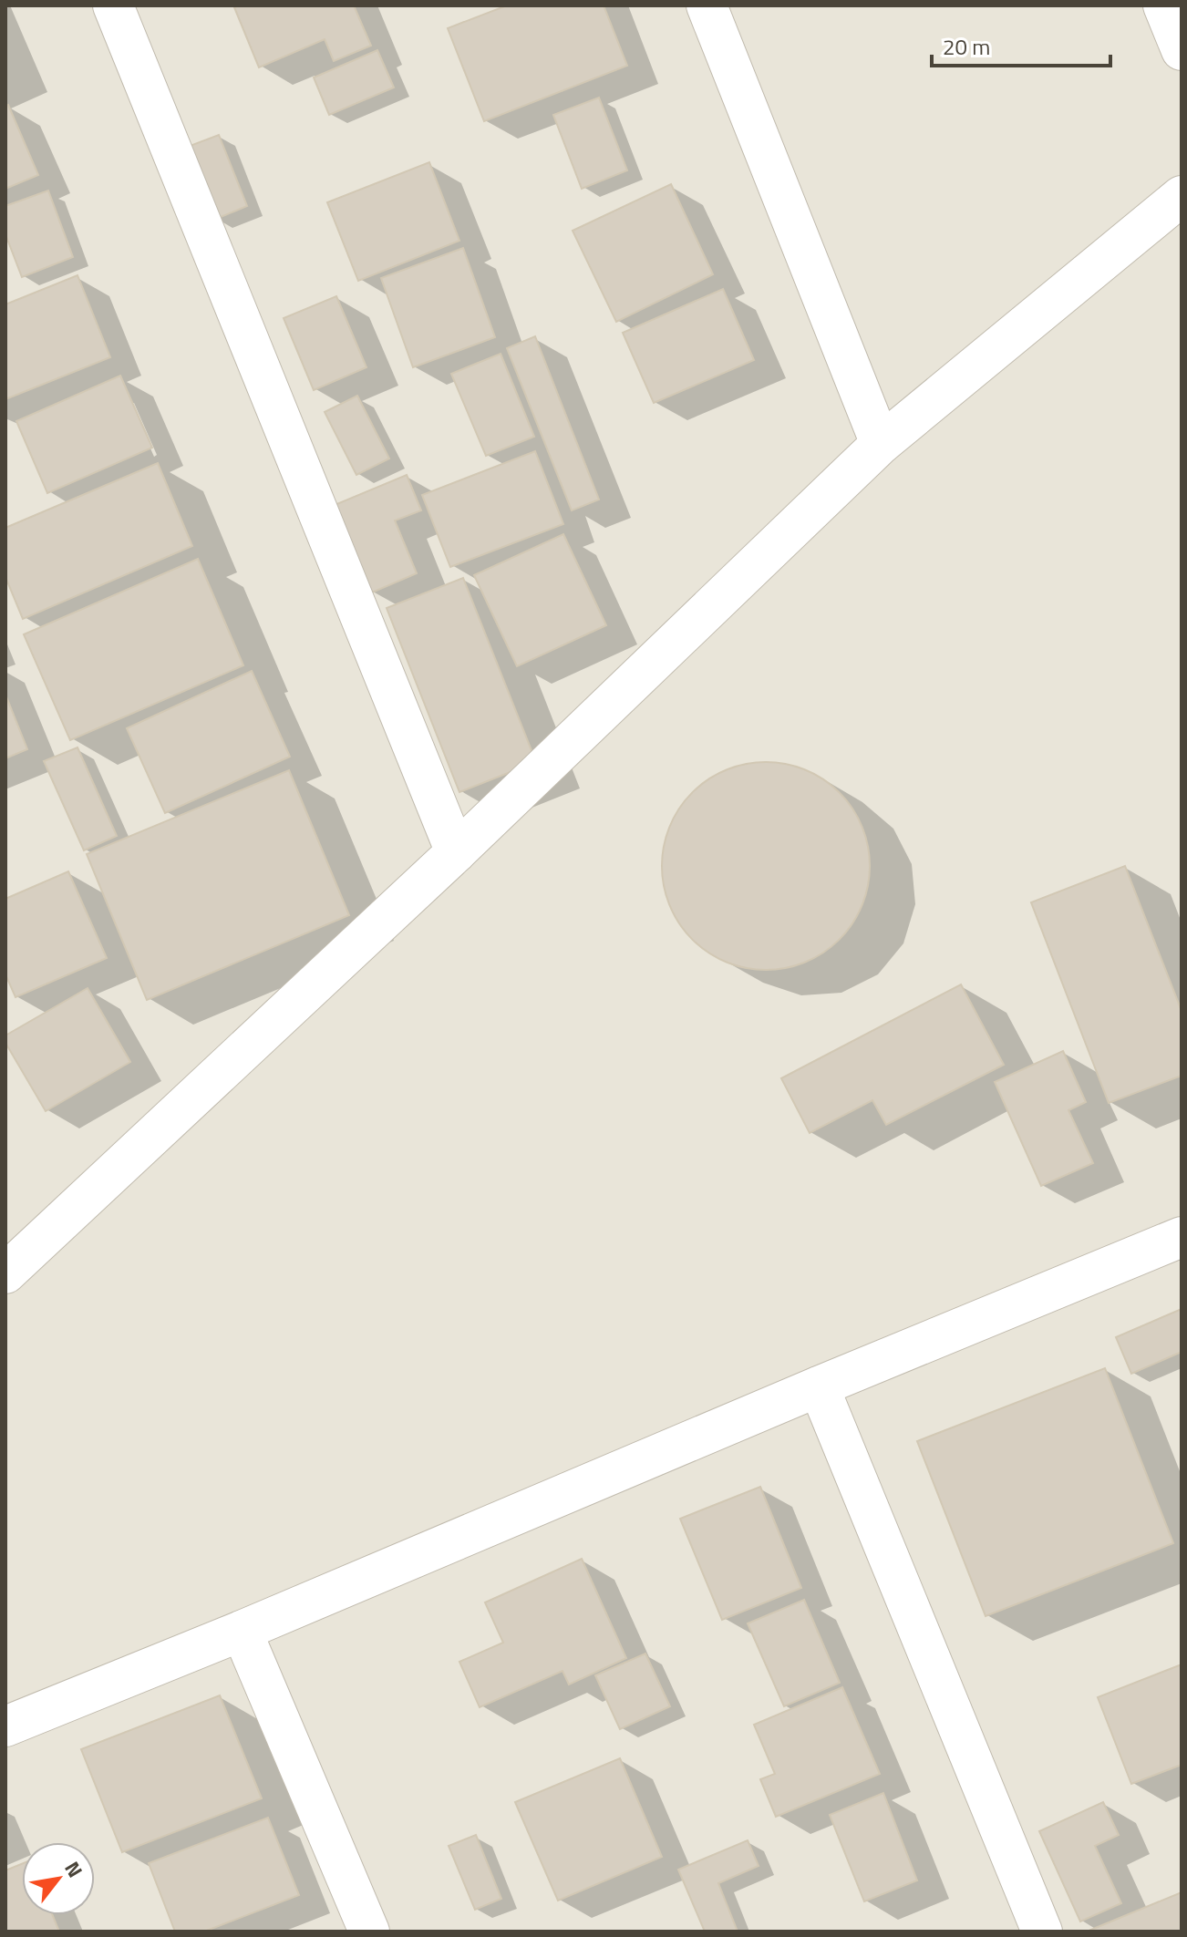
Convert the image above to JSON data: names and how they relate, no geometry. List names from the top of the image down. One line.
{"scale_bar":"20 m","north":"top right"}
